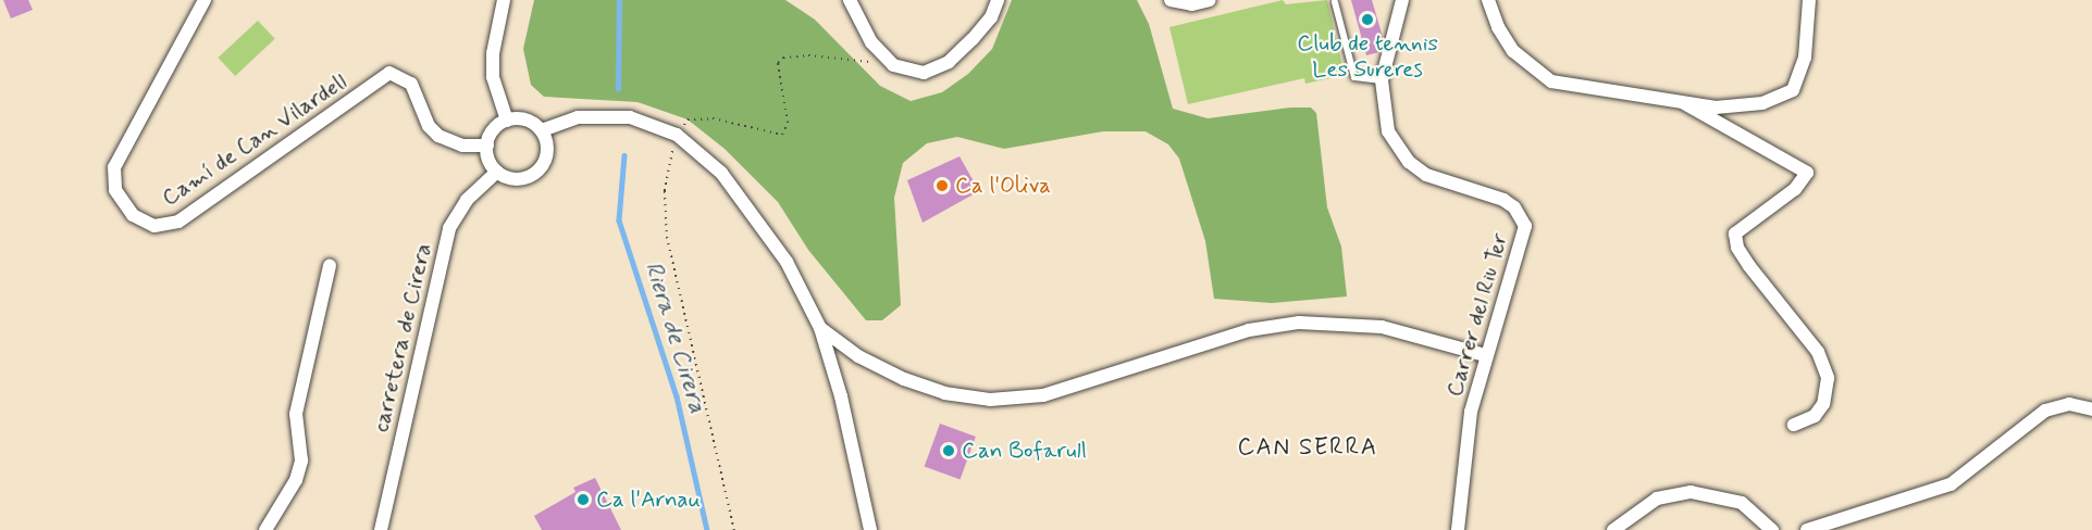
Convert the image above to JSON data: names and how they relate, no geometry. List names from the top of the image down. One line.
{"streets":{"street":["Camí de Can Vilardell","Carrer del Riu Ter","carretera de Cirera"]},"crossings":[["Camí de Can Vilardell","carretera de Cirera"]],"districts":["CAN SERRA"],"water":["Riera de Cirera"],"places":["Club de tennis Les Sureres","Ca l'Oliva","Can Bofarull","Ca l'Arnau"]}
